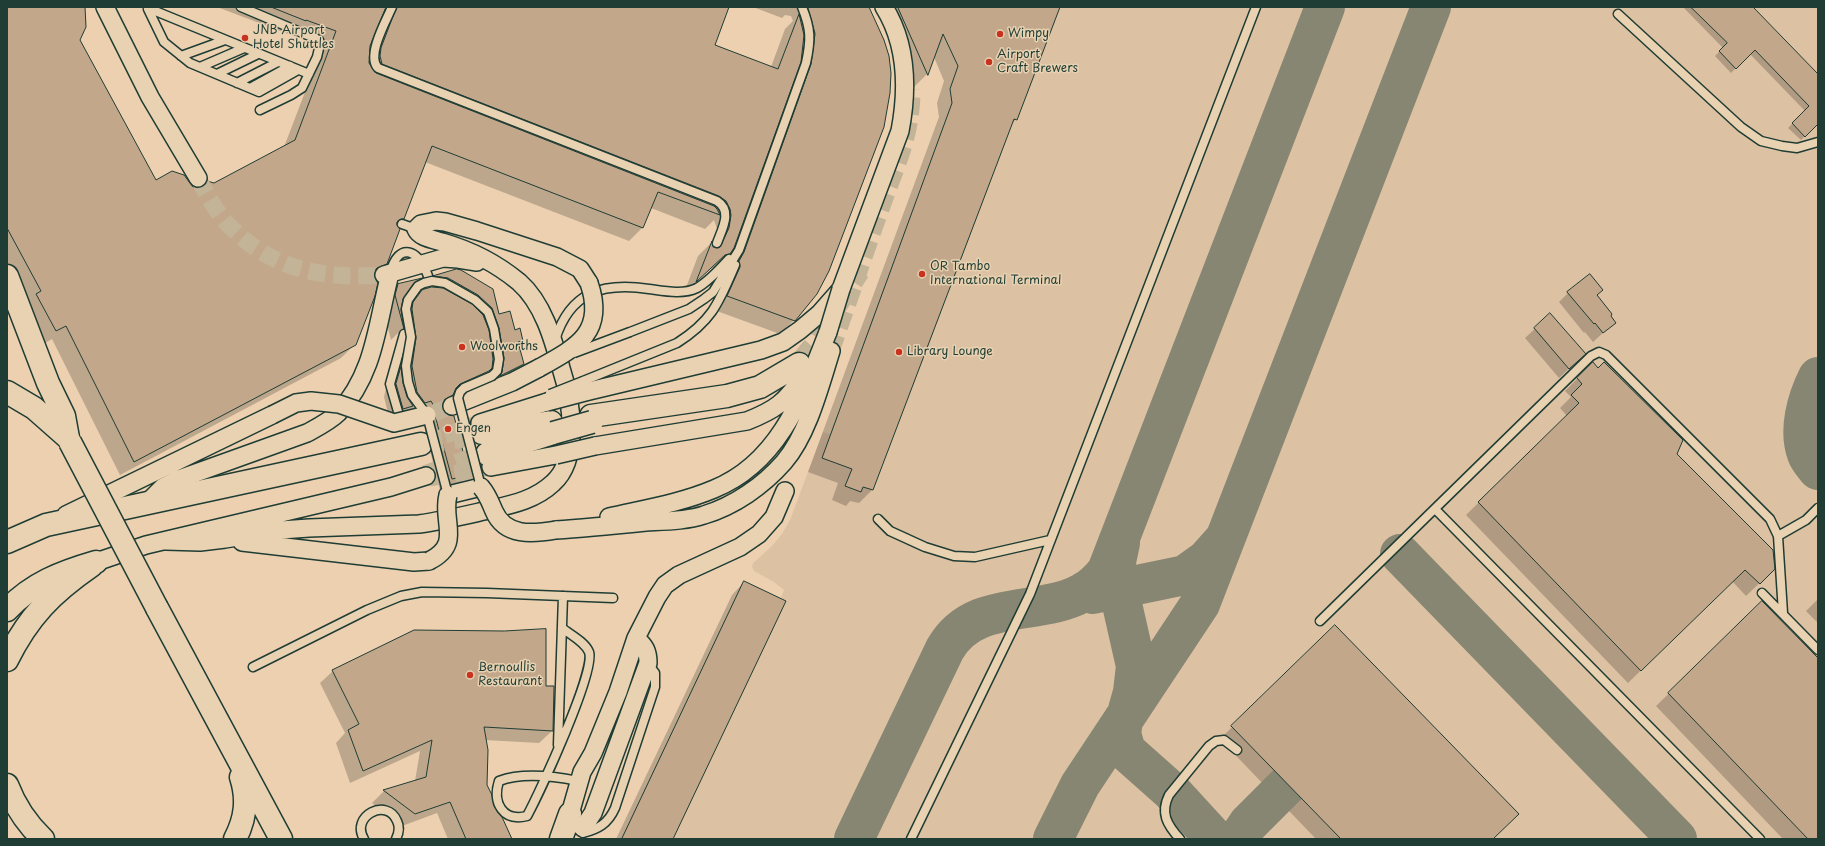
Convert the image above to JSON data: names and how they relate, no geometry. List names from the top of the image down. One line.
{"places":["Wimpy","JNB Airport Hotel Shuttles","Airport Craft Brewers","OR Tambo International Terminal","Woolworths","Library Lounge","Engen","Bernoullis Restaurant"]}
